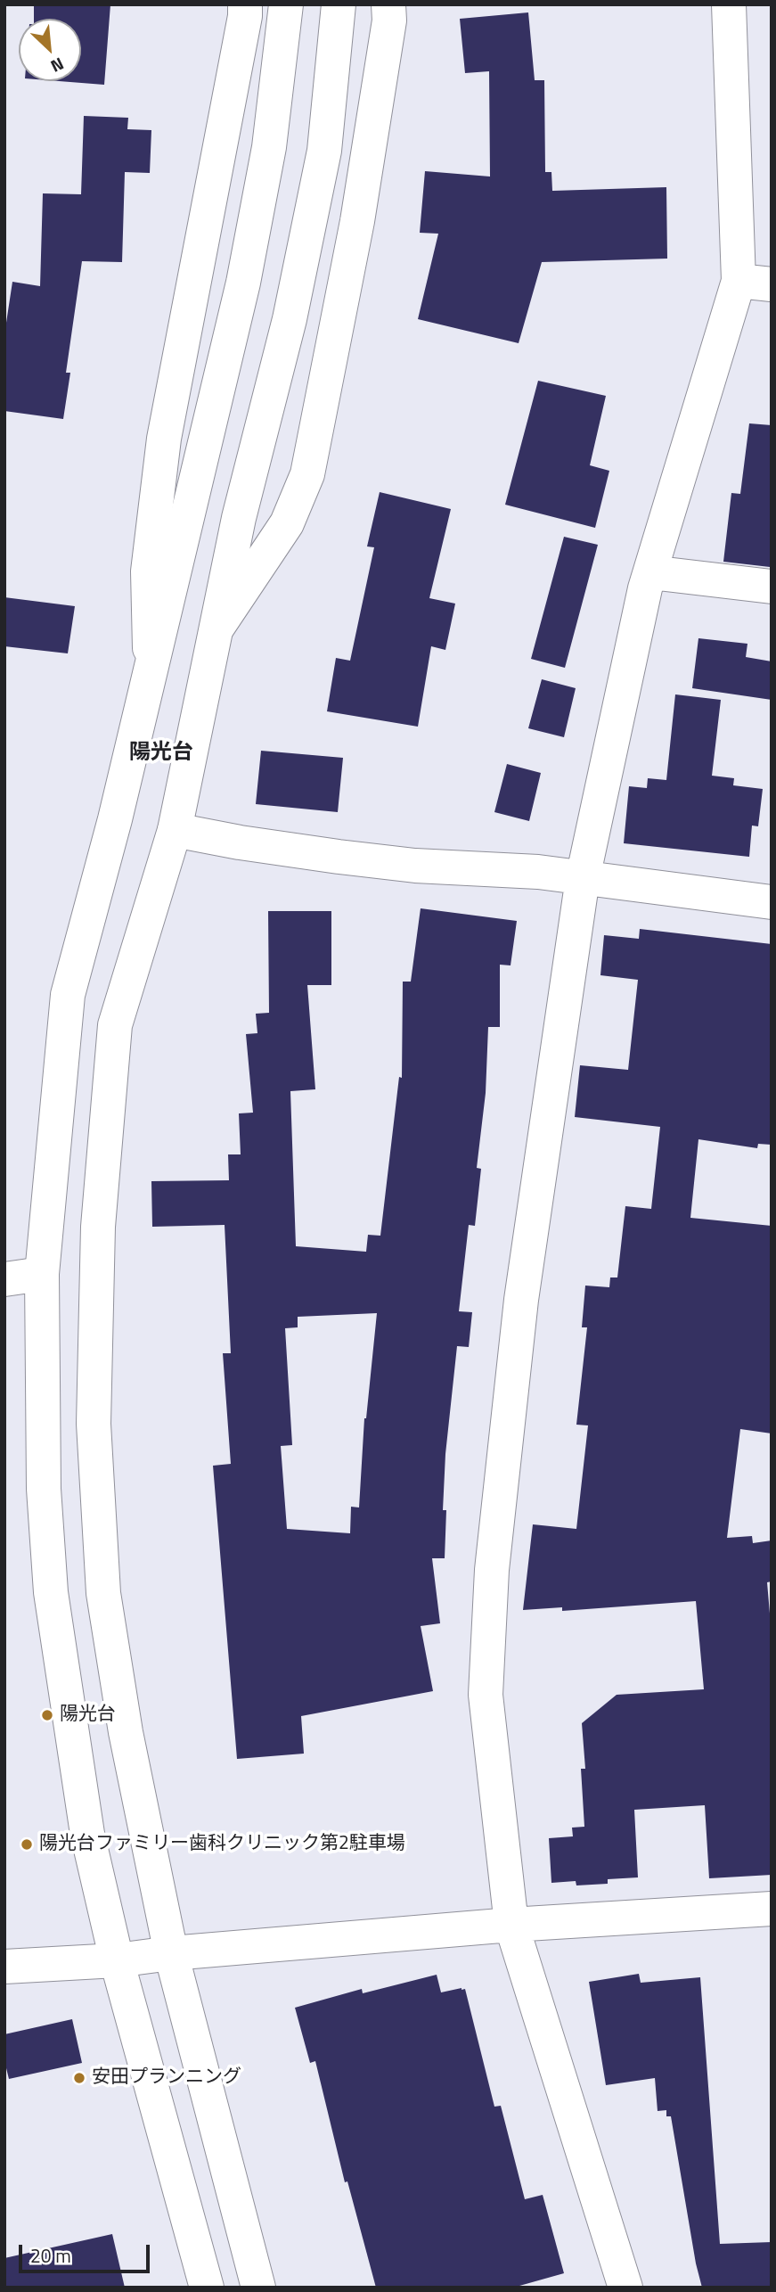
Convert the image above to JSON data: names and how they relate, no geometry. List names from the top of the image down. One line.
{"districts":["陽光台"],"places":["陽光台","陽光台ファミリー歯科クリニック第2駐車場","安田プランニング"],"scale_bar":"20 m","north":"bottom right"}
